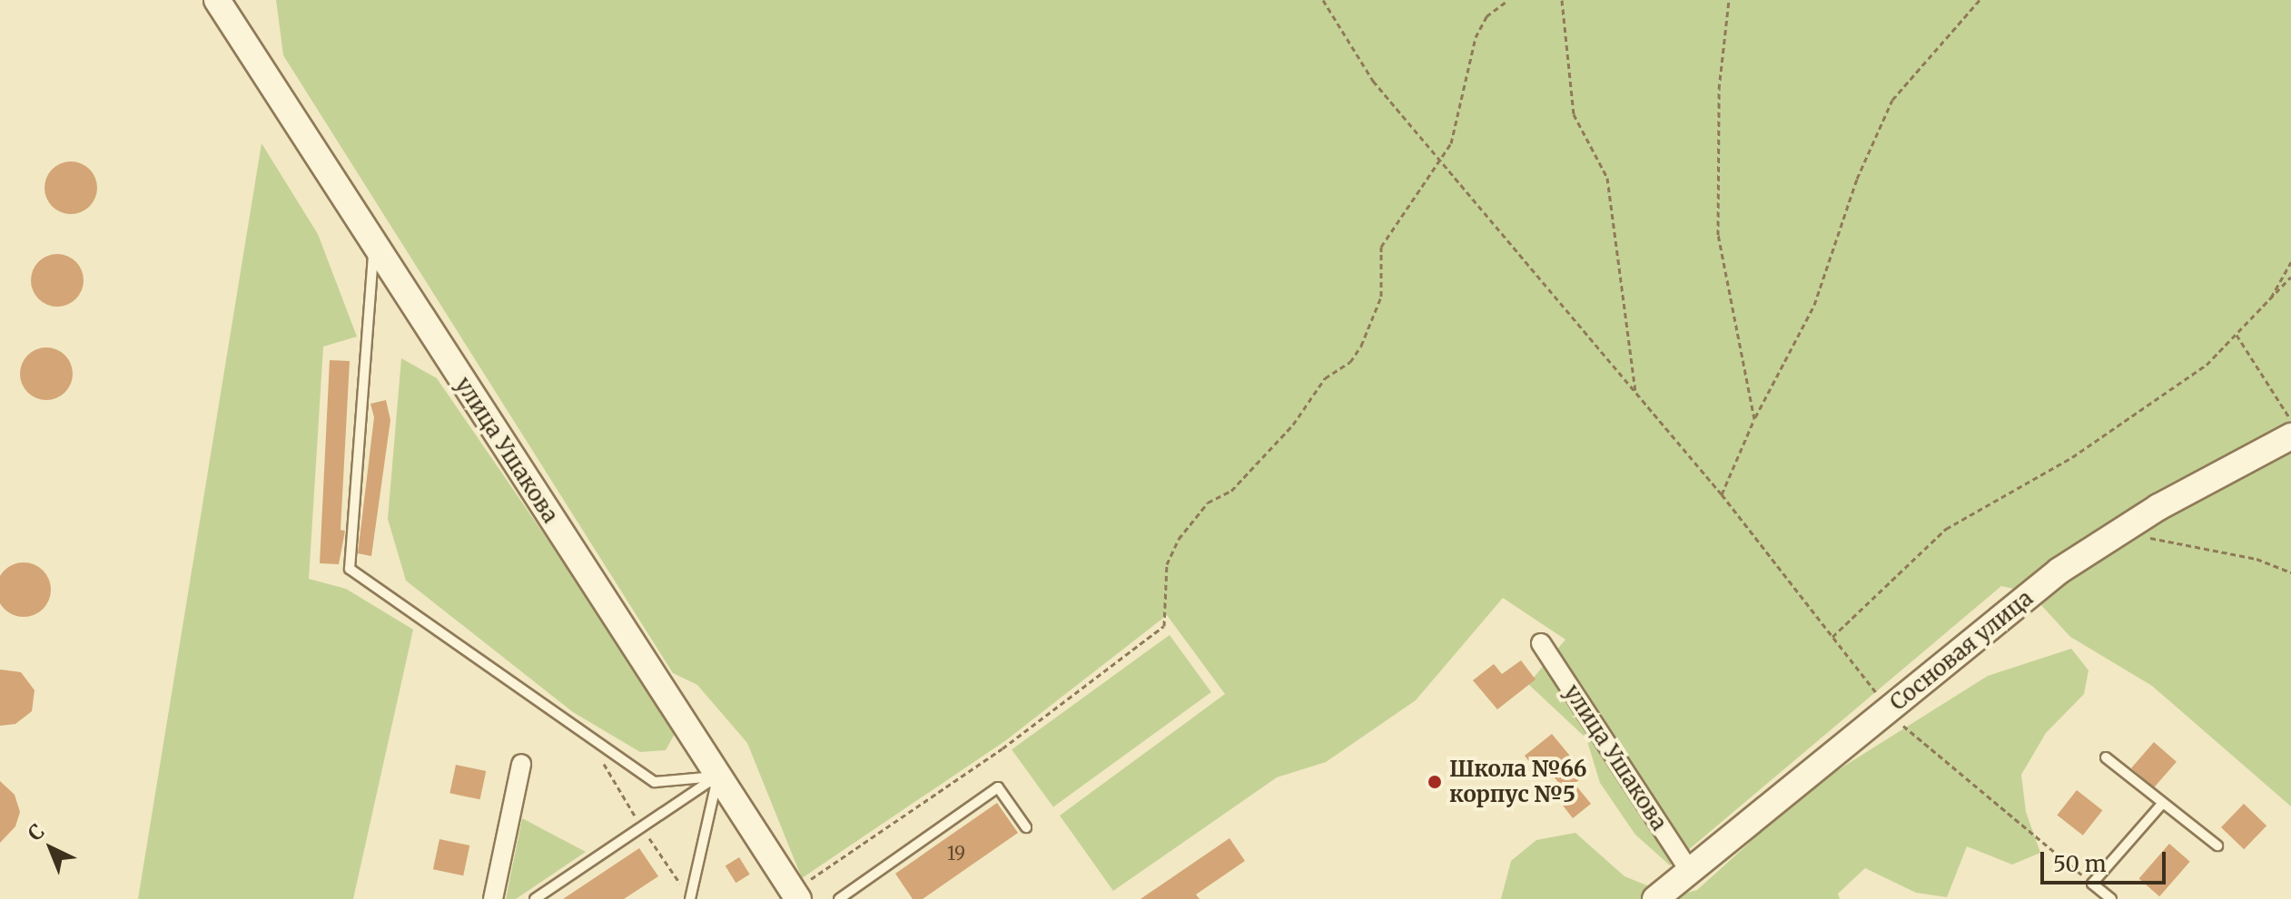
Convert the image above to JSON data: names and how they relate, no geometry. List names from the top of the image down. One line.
{"streets":{"main road":["улица Ушакова","Сосновая улица"]},"crossings":[["улица Ушакова","Сосновая улица"]],"places":["Школа №66 корпус №5"],"house_numbers":["19"],"scale_bar":"50 m","north":"top left"}
